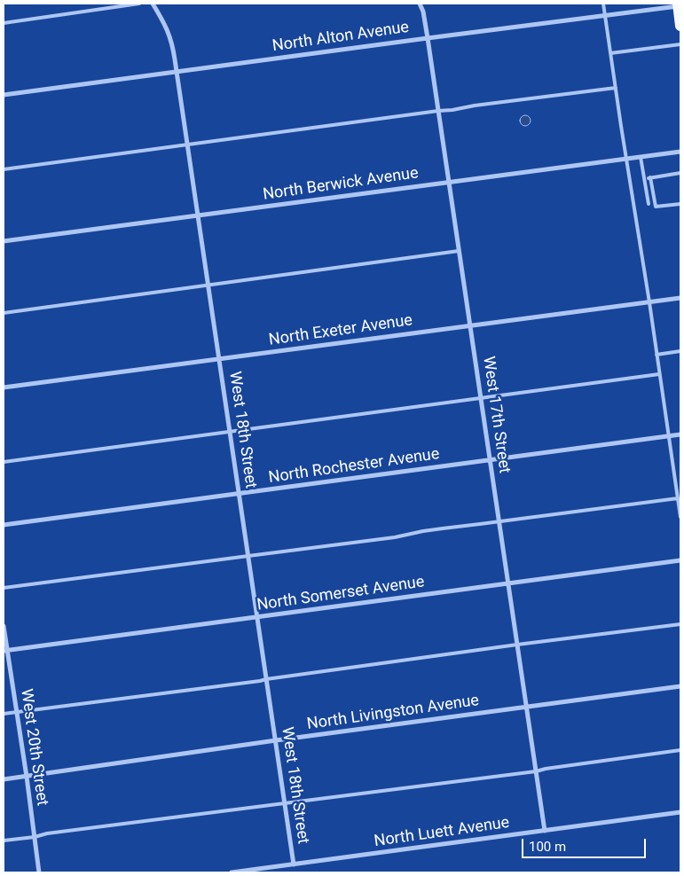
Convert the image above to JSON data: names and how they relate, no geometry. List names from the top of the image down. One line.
{"streets":{"street":["North Alton Avenue","North Berwick Avenue","North Exeter Avenue","West 17th Street","West 18th Street","North Rochester Avenue","North Somerset Avenue","North Livingston Avenue","West 20th Street","North Luett Avenue"]},"crossings":[["North Alton Avenue","West 17th Street"],["North Alton Avenue","West 18th Street"],["North Berwick Avenue","West 17th Street"],["North Berwick Avenue","West 18th Street"],["North Exeter Avenue","West 17th Street"],["North Exeter Avenue","West 18th Street"],["West 17th Street","North Rochester Avenue"],["West 17th Street","North Somerset Avenue"],["West 17th Street","North Livingston Avenue"],["West 17th Street","North Luett Avenue"],["West 18th Street","North Rochester Avenue"],["West 18th Street","North Somerset Avenue"],["West 18th Street","North Livingston Avenue"],["West 18th Street","North Luett Avenue"],["North Somerset Avenue","West 20th Street"],["North Livingston Avenue","West 20th Street"]],"scale_bar":"100 m"}
